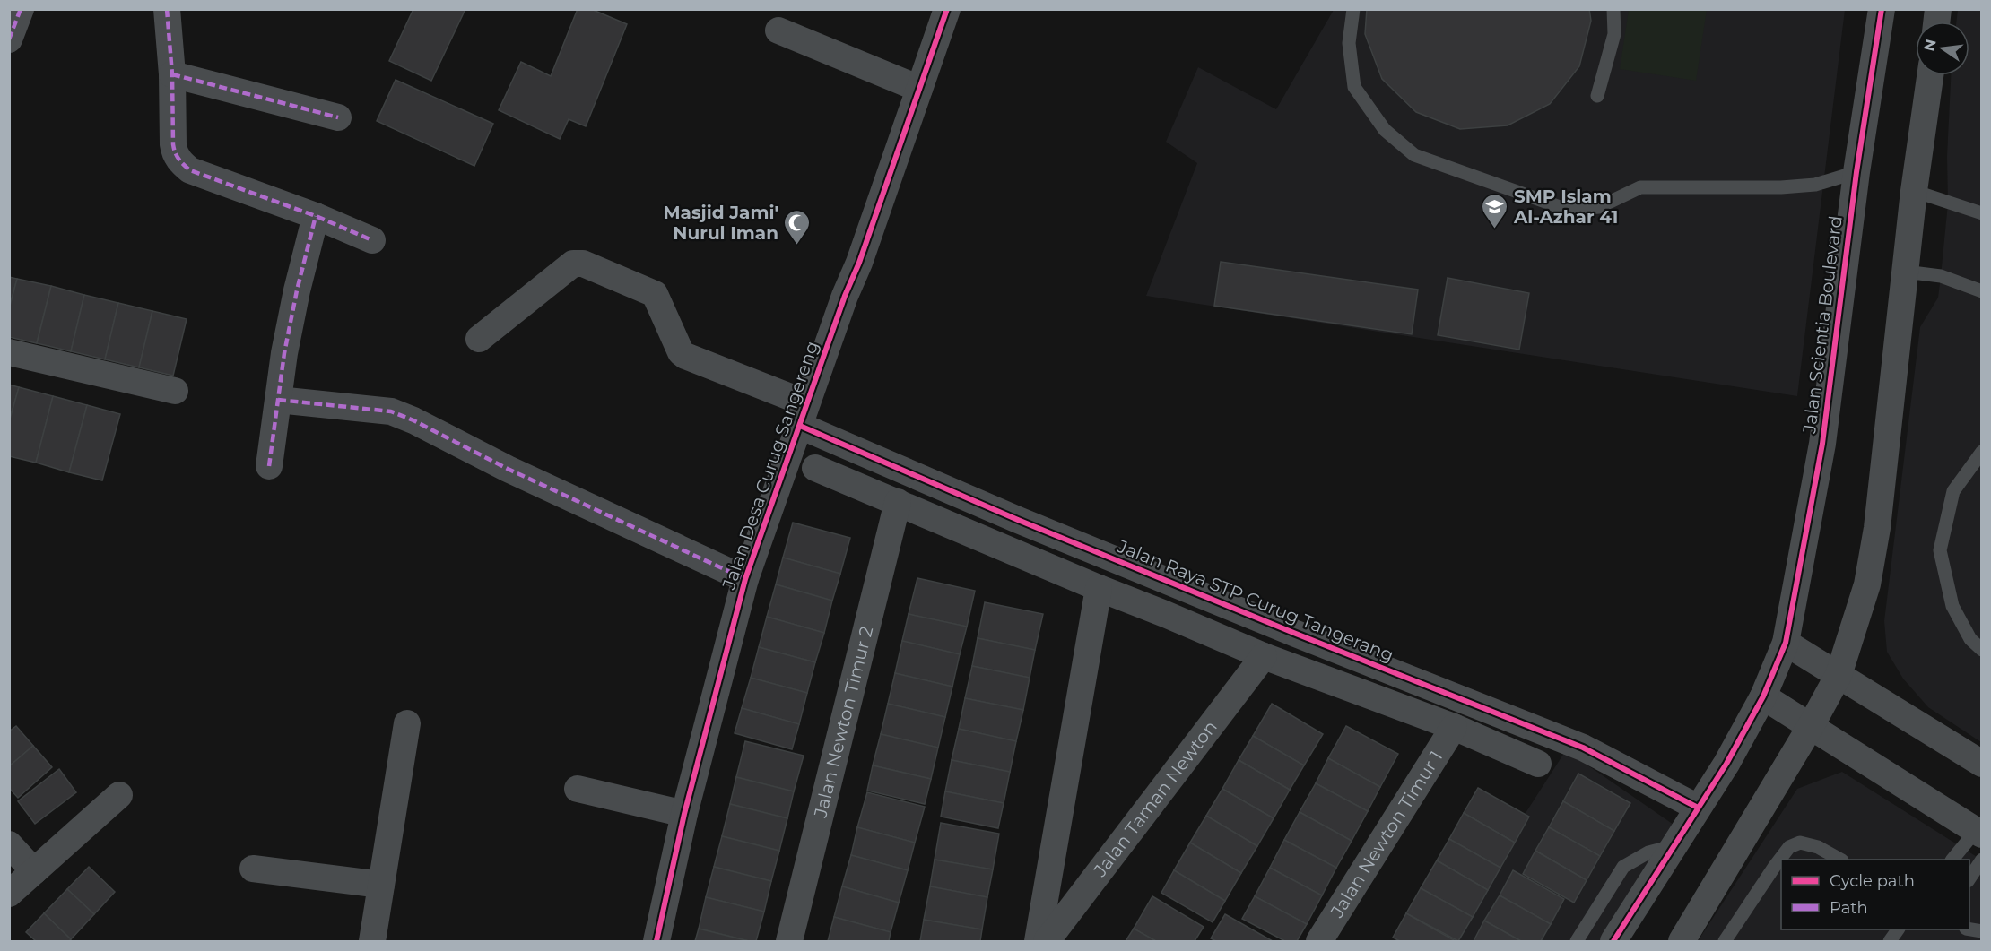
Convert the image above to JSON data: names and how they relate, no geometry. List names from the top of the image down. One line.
{"streets":{"street":["Jalan Scientia Boulevard","Jalan Desa Curug Sangereng","Jalan Raya STP Curug Tangerang","Jalan Newton Timur 2","Jalan Taman Newton","Jalan Newton Timur 1"]},"crossings":[["Jalan Scientia Boulevard","Jalan Raya STP Curug Tangerang"],["Jalan Desa Curug Sangereng","Jalan Raya STP Curug Tangerang"]],"places":{"school or university":["SMP Islam Al-Azhar 41"],"mosque":["Masjid Jami' Nurul Iman"]},"legend":["Cycle path","Path"],"north":"left"}
